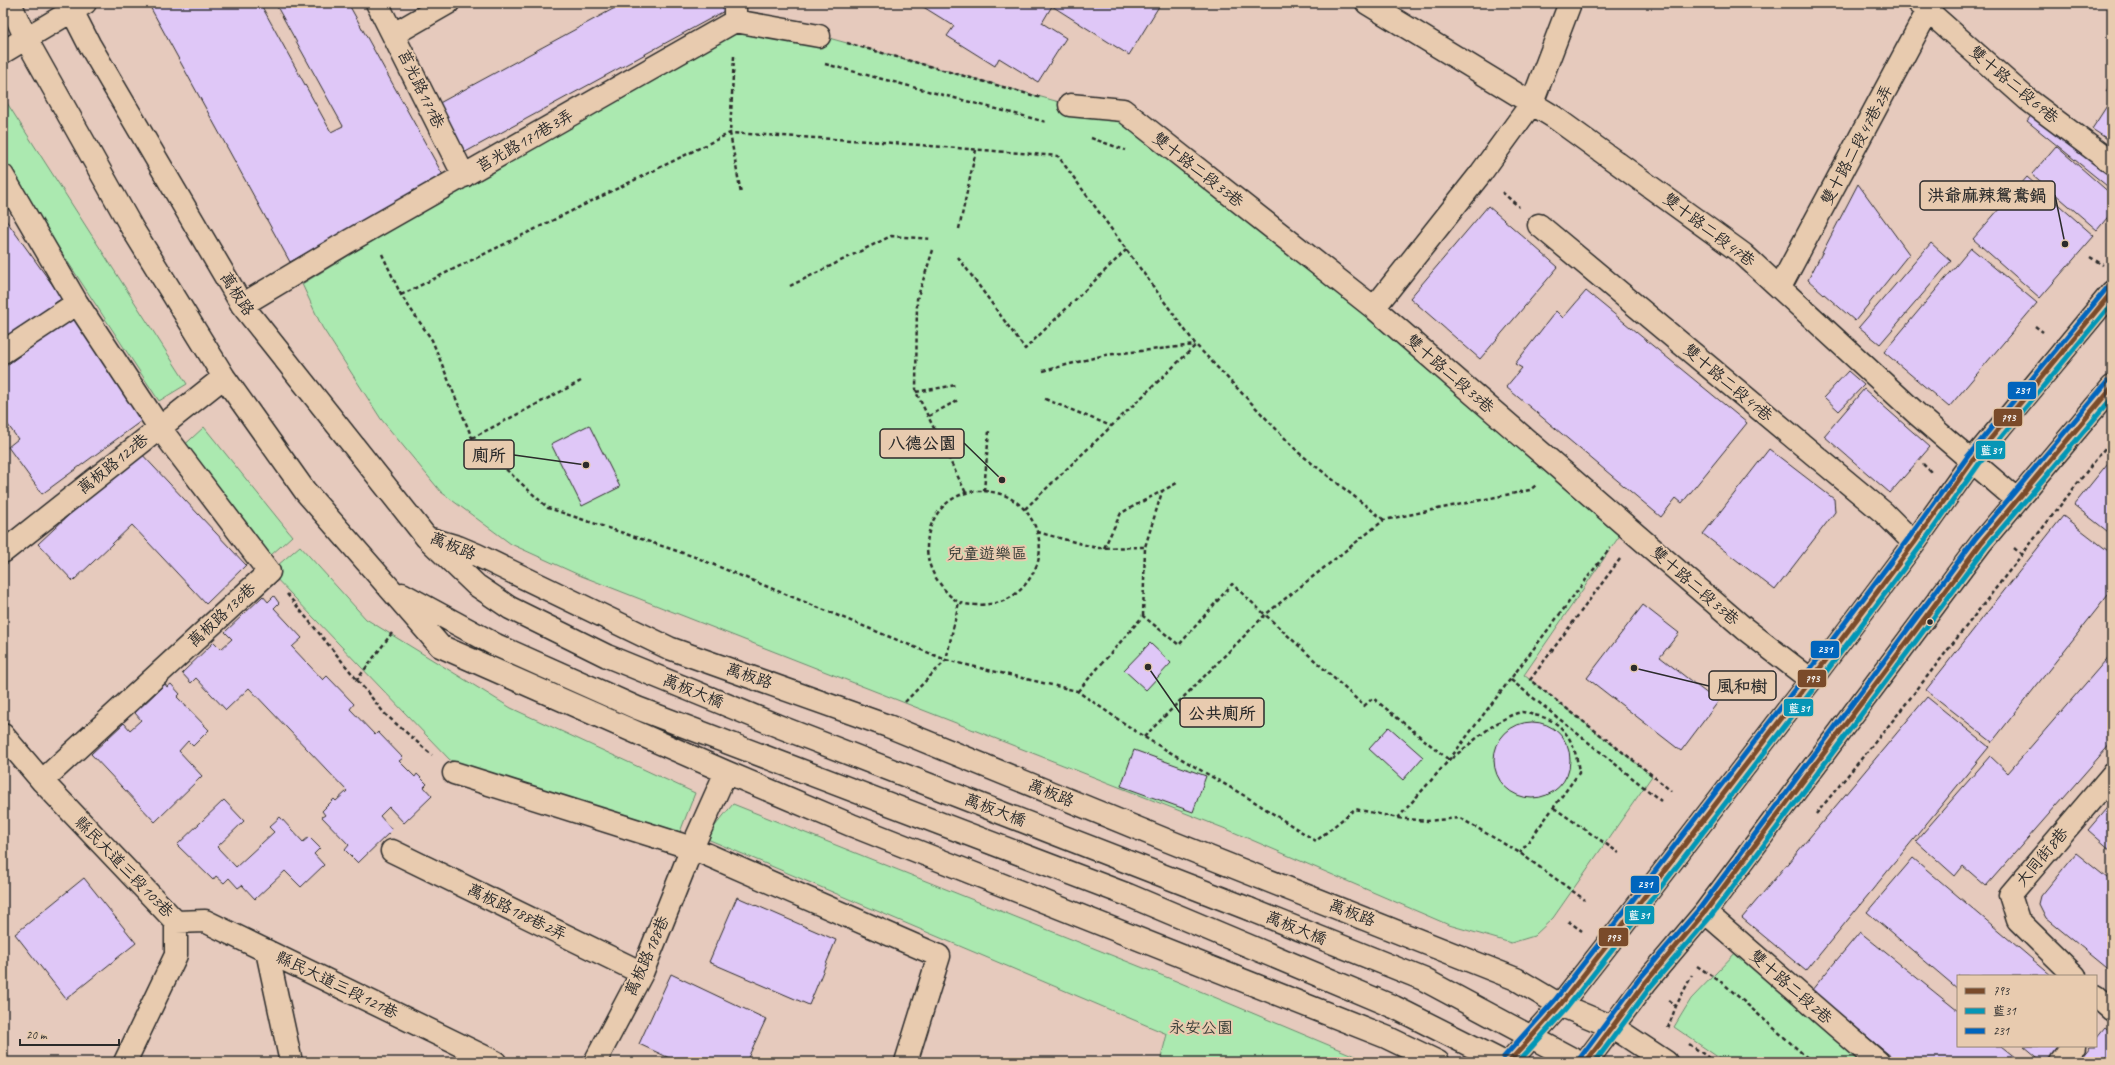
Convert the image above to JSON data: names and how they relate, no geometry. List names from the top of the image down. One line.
{"streets":{"street":["雙十路二段69巷","莒光路171巷","莒光路171巷3弄","雙十路二段47巷2弄","雙十路二段33巷","雙十路二段47巷","萬板路","雙十路二段41巷","萬板路122巷","萬板路136巷","萬板大橋","大同街8巷","縣民大道三段103巷","萬板路188巷2弄","萬板路188巷","縣民大道三段121巷","雙十路二段2巷"]},"crossings":[["雙十路二段69巷","雙十路二段47巷2弄"],["莒光路171巷","莒光路171巷3弄"],["莒光路171巷3弄","萬板路"],["雙十路二段47巷2弄","雙十路二段47巷"],["萬板路","萬板大橋"],["萬板路122巷","萬板路136巷"],["萬板路136巷","縣民大道三段103巷"],["縣民大道三段103巷","縣民大道三段121巷"],["萬板路188巷2弄","萬板路188巷"]],"parks":["兒童遊樂區","永安公園"],"places":["洪爺麻辣鴛鴦鍋","廁所","八德公園","公共廁所","風和樹"],"lines":["transit line 231","transit line 793","transit line 藍31"],"legend":["793","藍31","231"],"scale_bar":"20 m"}
